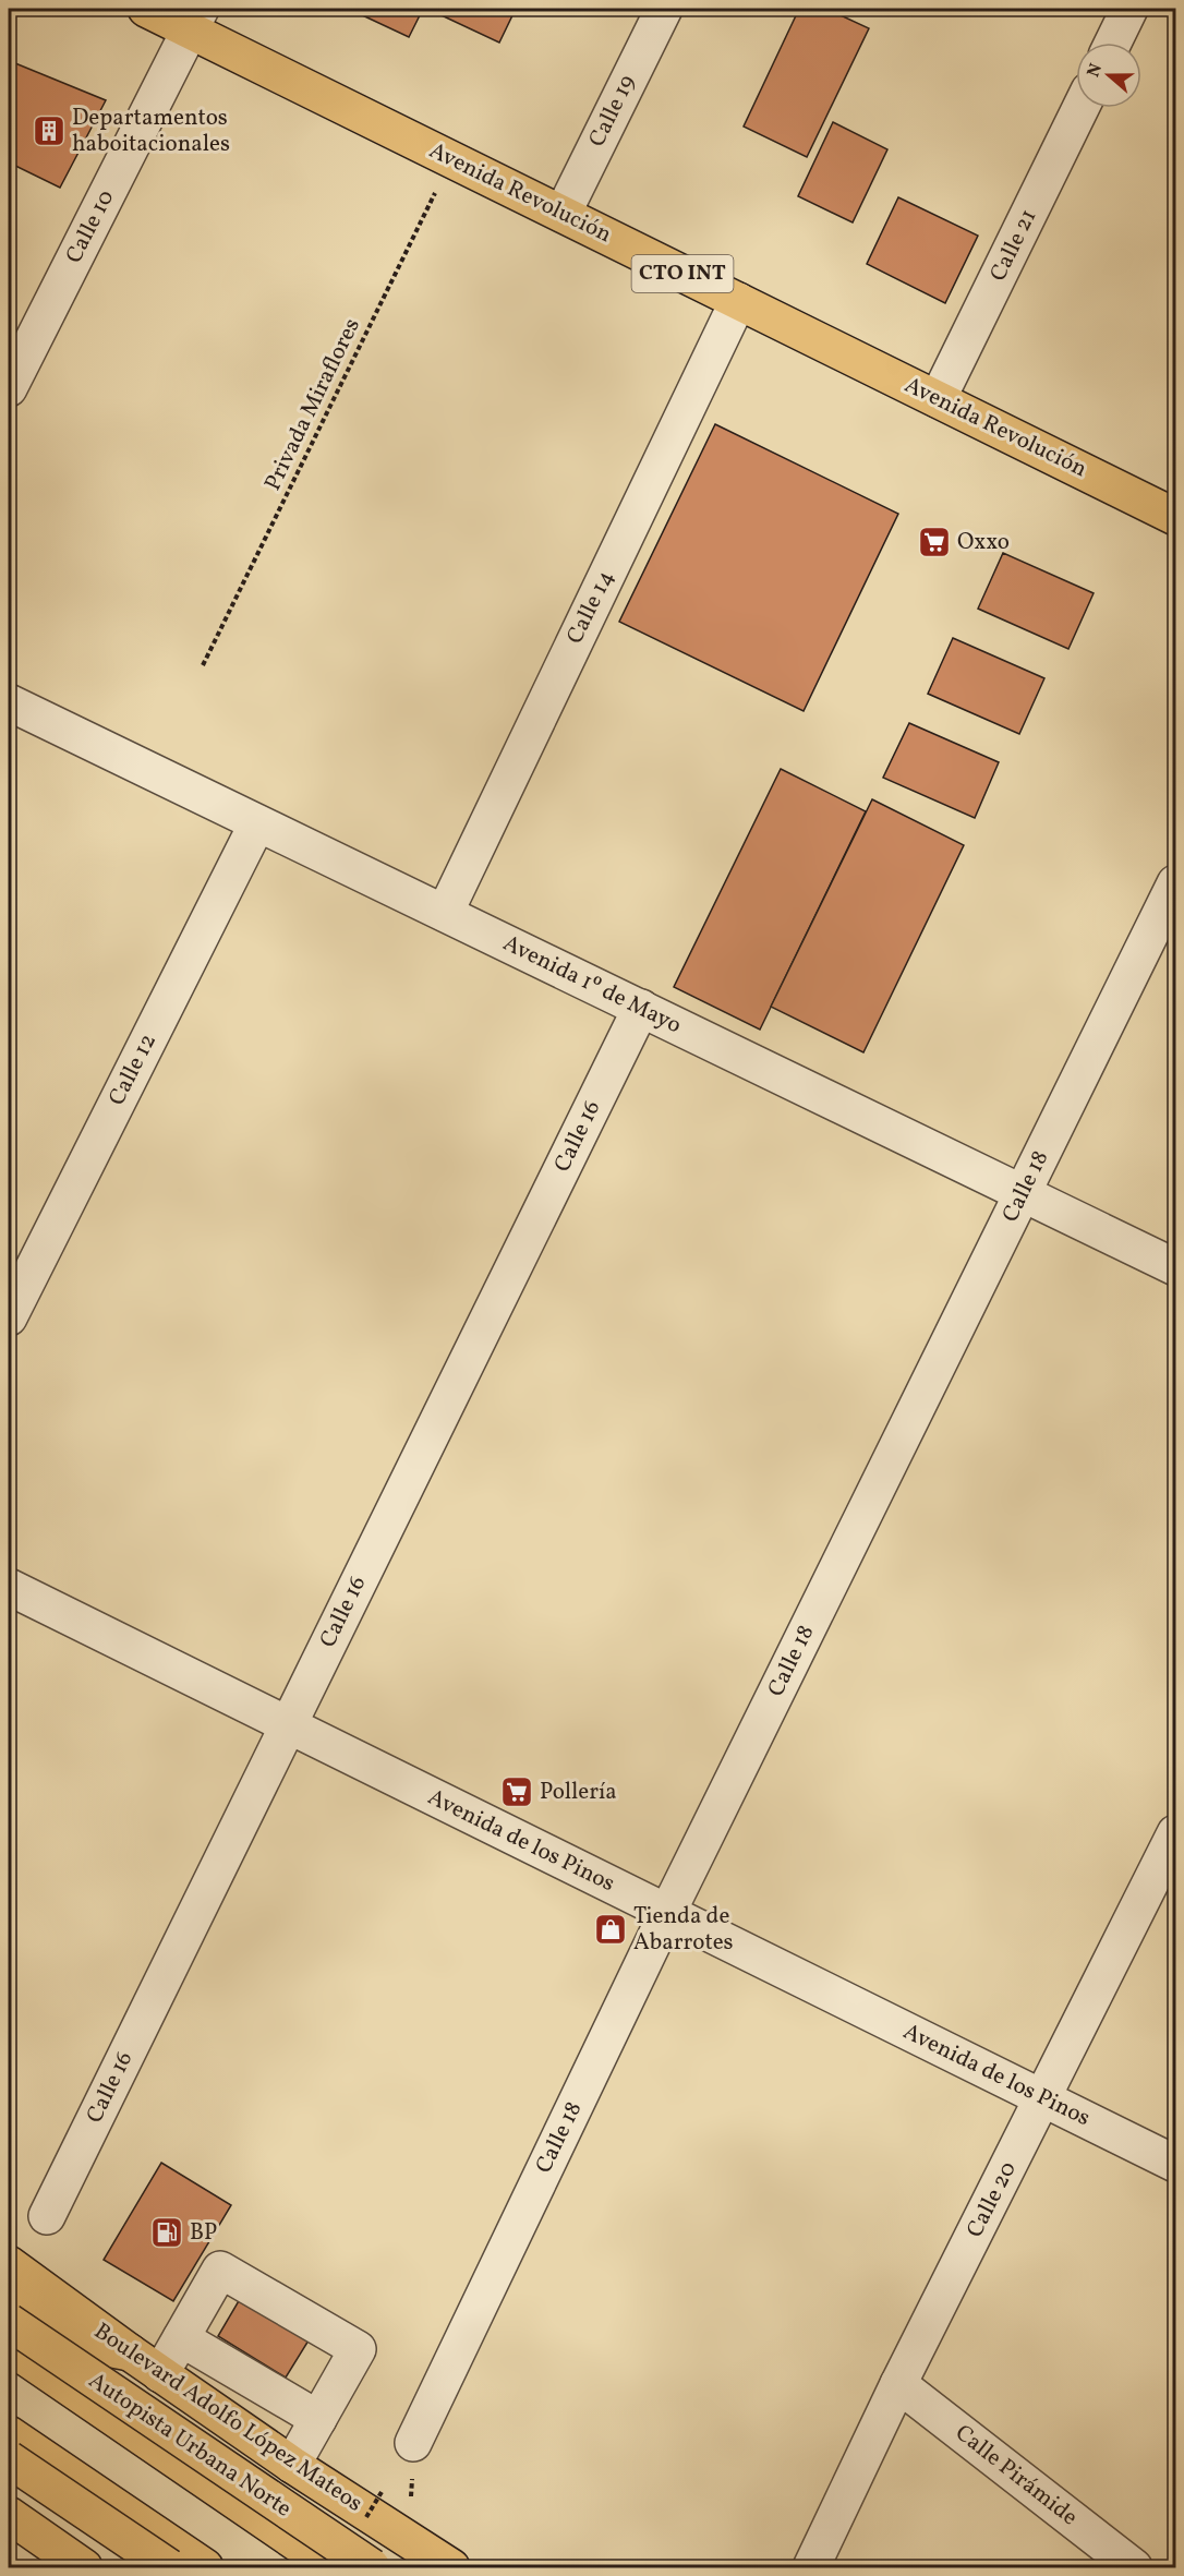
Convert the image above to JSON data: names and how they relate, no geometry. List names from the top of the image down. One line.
{"streets":{"main road":["Avenida Revolución","CTO INT","Boulevard Adolfo López Mateos","Autopista Urbana Norte"],"street":["Calle 19","Calle 10","Calle 21","Calle 14","Avenida 1º de Mayo","Calle 12","Calle 16","Calle 18","Avenida de los Pinos","Calle 20","Calle Pirámide"],"path":["Privada Miraflores"]},"crossings":[["Calle 19","Avenida Revolución"],["Avenida Revolución","Calle 10"],["Avenida Revolución","Calle 21"],["Avenida Revolución","Privada Miraflores"],["Avenida Revolución","Calle 14"],["Calle 14","Avenida 1º de Mayo"],["Avenida 1º de Mayo","Calle 12"],["Avenida 1º de Mayo","Calle 16"],["Avenida 1º de Mayo","Calle 18"],["Calle 16","Avenida de los Pinos"],["Calle 18","Avenida de los Pinos"],["Avenida de los Pinos","Calle 20"],["Calle 20","Calle Pirámide"]],"places":{"building":["Departamentos haboitacionales"],"supermarket":["Oxxo","Pollería"],"shop":["Tienda de Abarrotes"],"fuel station":["BP"]},"north":"left"}
